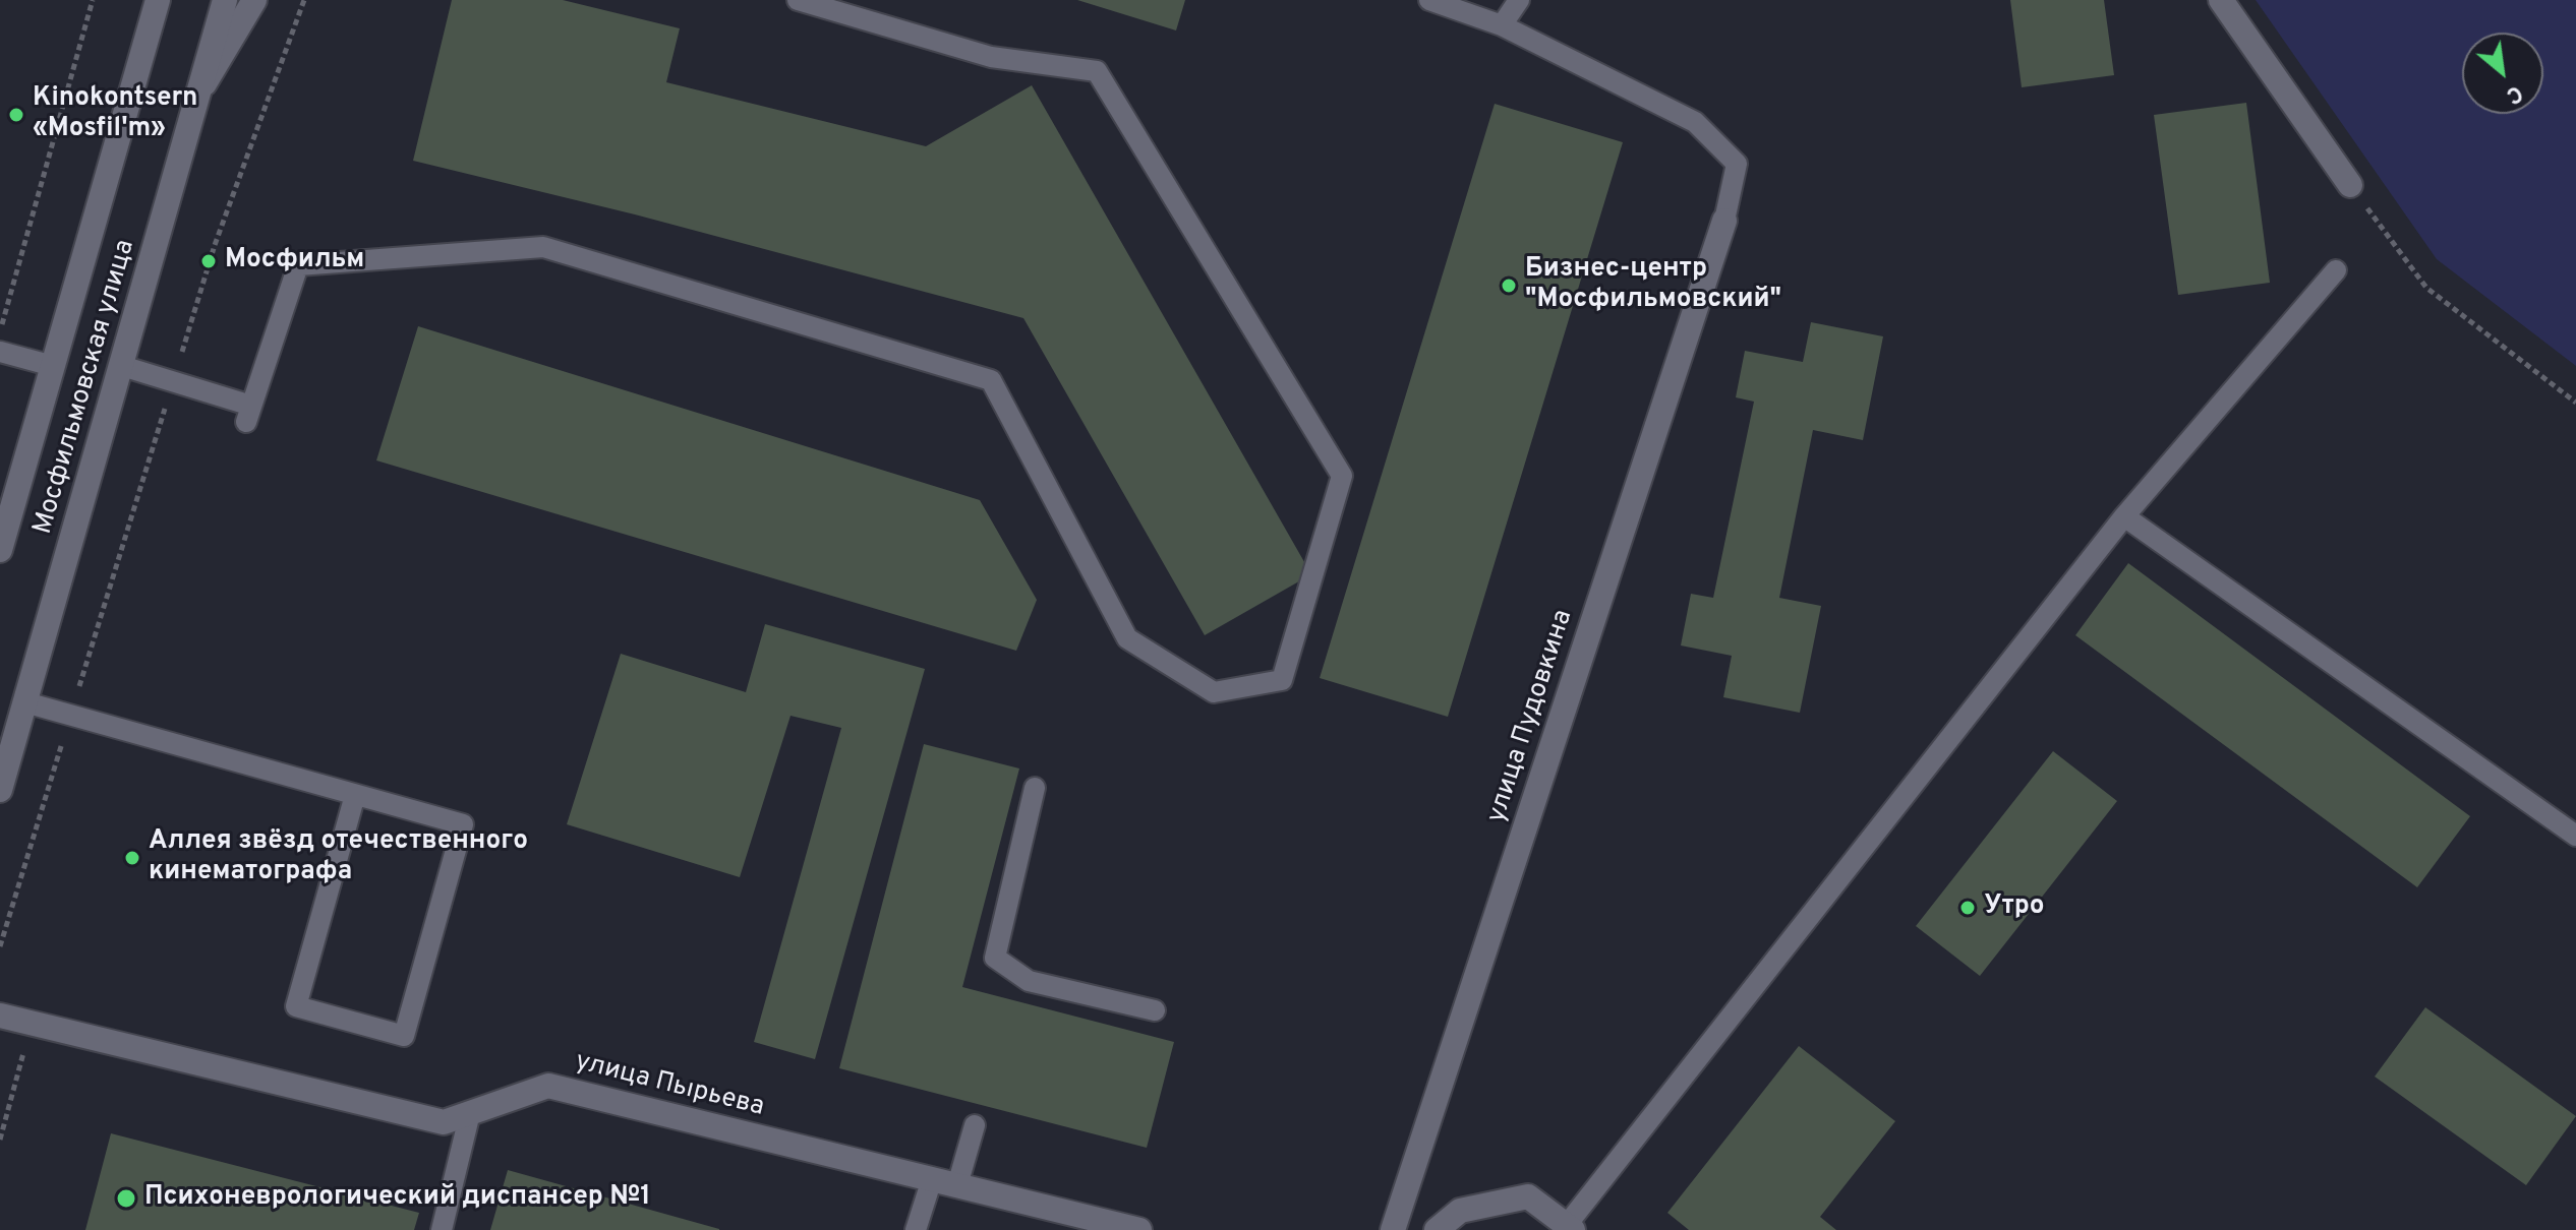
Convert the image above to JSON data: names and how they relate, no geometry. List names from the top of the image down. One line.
{"streets":{"street":["Мосфильмовская улица","улица Пудовкина","улица Пырьева"]},"places":["Kinokontsern «Mosfil'm»","Мосфильм","Бизнес-центр \"Мосфильмовский\"","Аллея звёзд отечественного кинематографа","Утро","Психоневрологический диспансер №1"],"north":"bottom right"}
